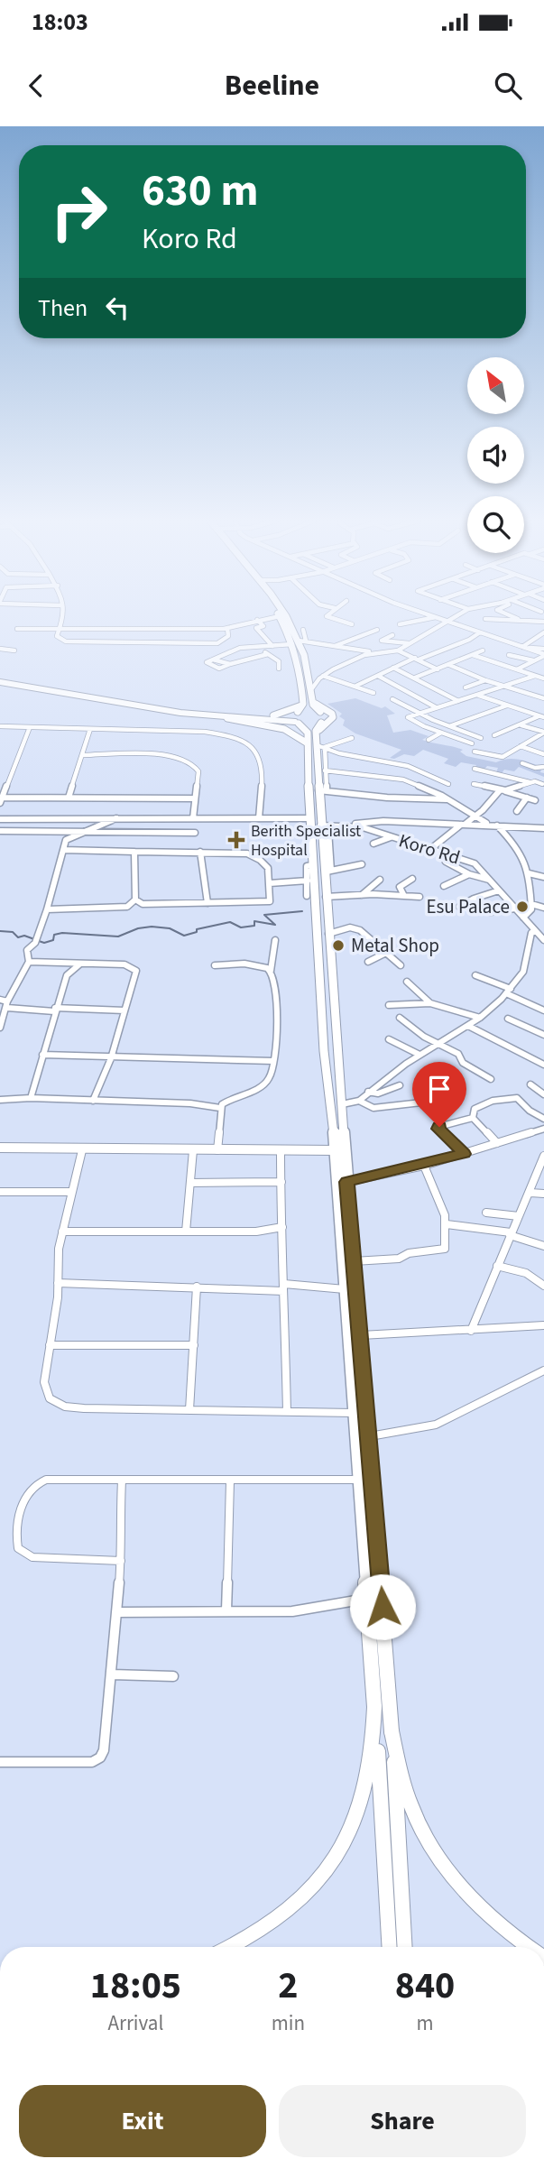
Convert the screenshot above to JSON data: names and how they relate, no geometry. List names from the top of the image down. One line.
{"streets":{"street":["Koro Rd"]},"places":{"health":["Berith Specialist Hospital"],"other":["Esu Palace","Metal Shop"]},"north":"top left","page":{"status":"18:03","header":"Beeline","turn":["630 m","Koro Rd"],"then":"Then","eta":["18:05","Arrival","2","min","840","m"],"buttons":["Exit","Share"]}}
